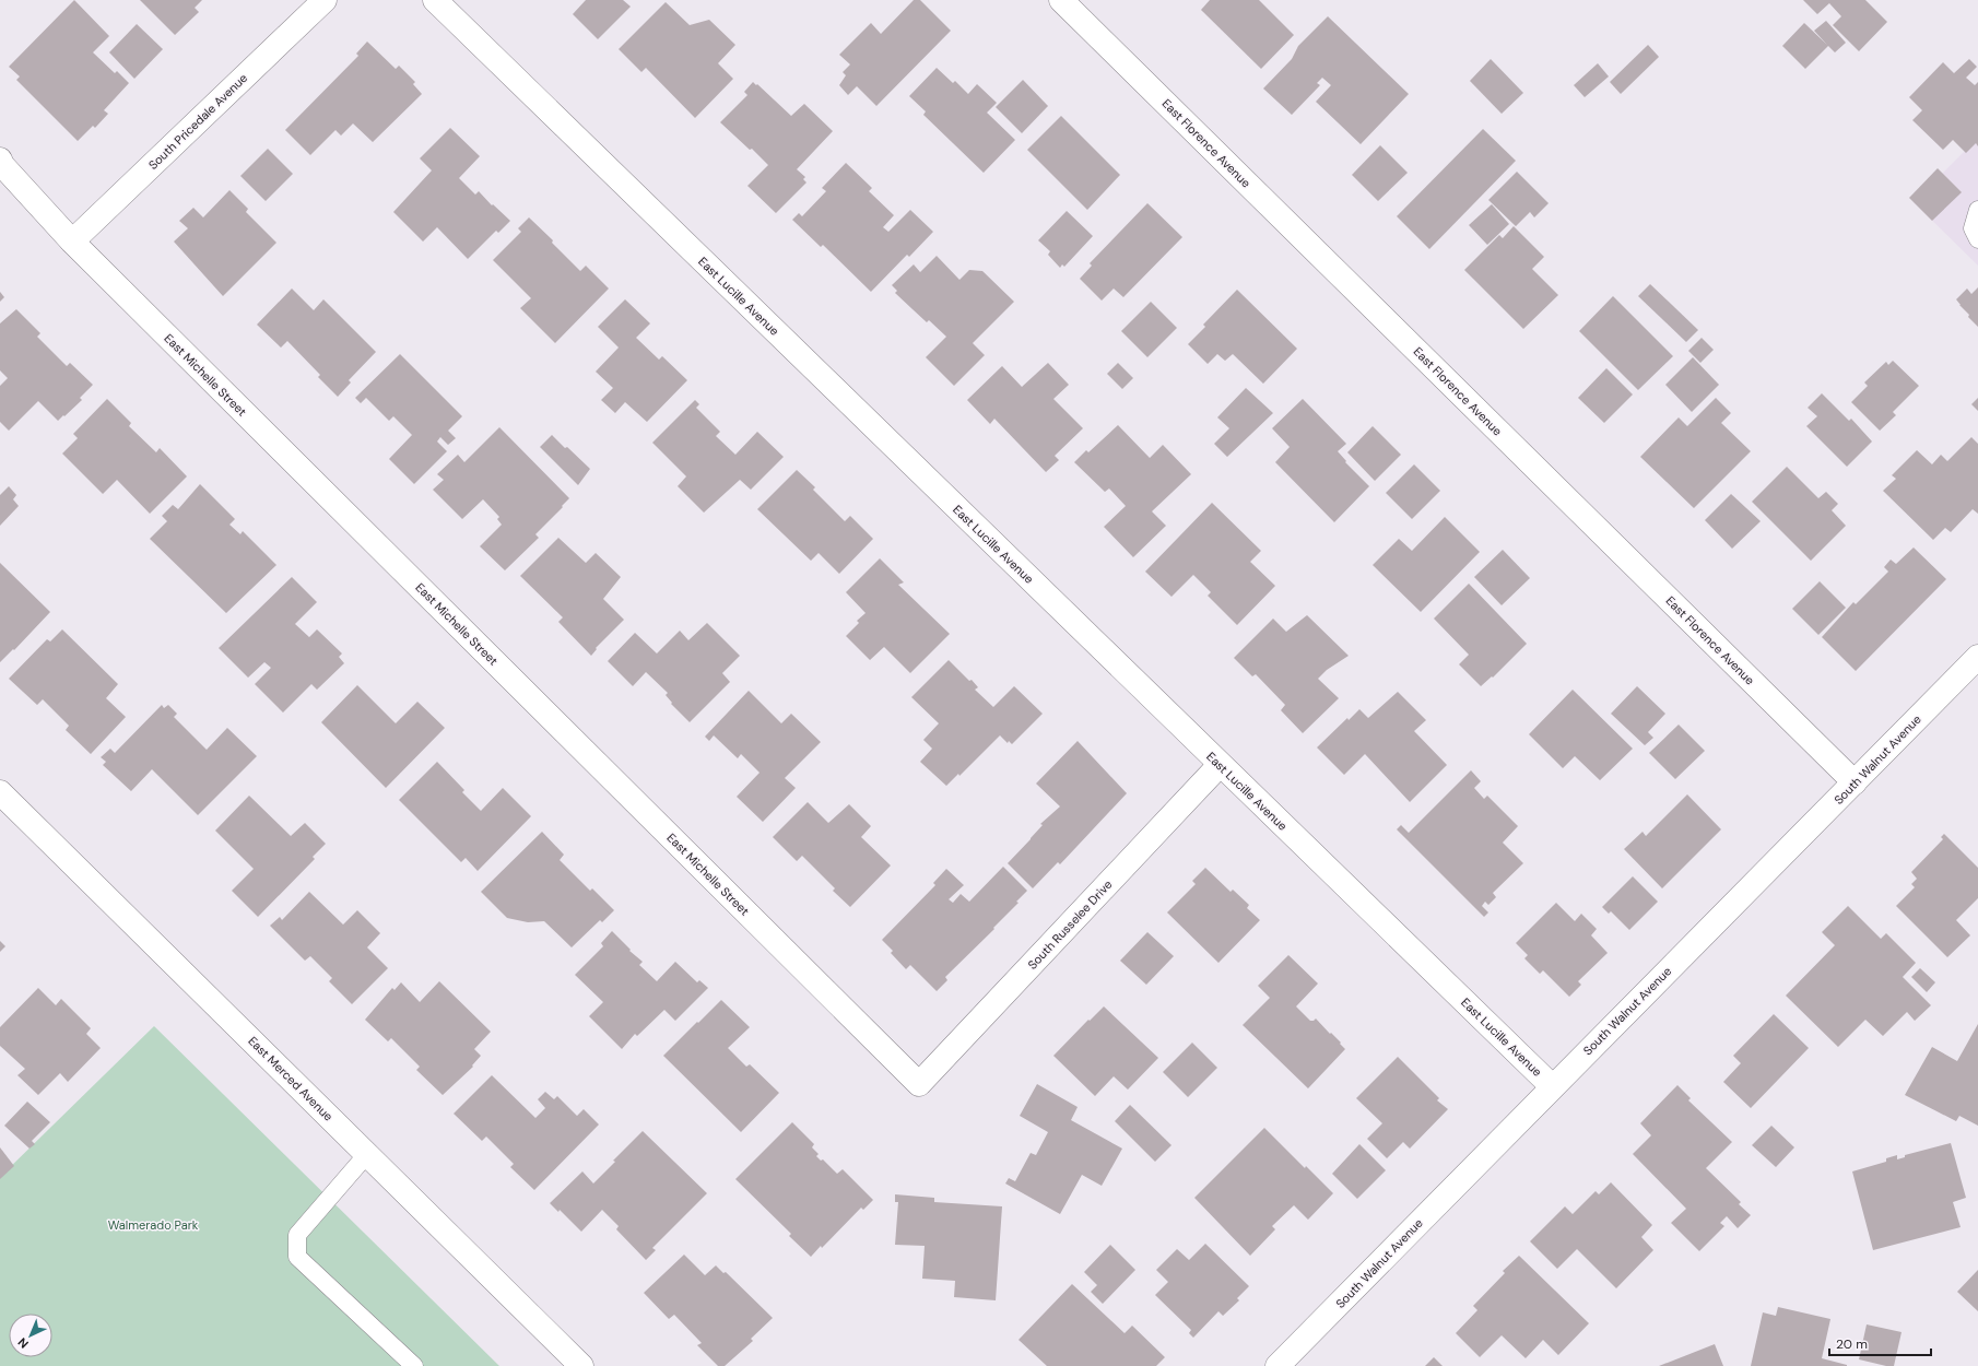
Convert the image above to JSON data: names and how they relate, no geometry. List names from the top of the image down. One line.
{"streets":{"street":["South Pricedale Avenue","East Florence Avenue","East Lucille Avenue","East Michelle Street","South Walnut Avenue","South Russelee Drive","East Merced Avenue"]},"crossings":[["South Pricedale Avenue","East Michelle Street"],["East Florence Avenue","South Walnut Avenue"],["East Lucille Avenue","South Walnut Avenue"],["East Lucille Avenue","South Russelee Drive"],["East Michelle Street","South Russelee Drive"]],"parks":["Walmerado Park"],"scale_bar":"20 m","north":"bottom left"}
